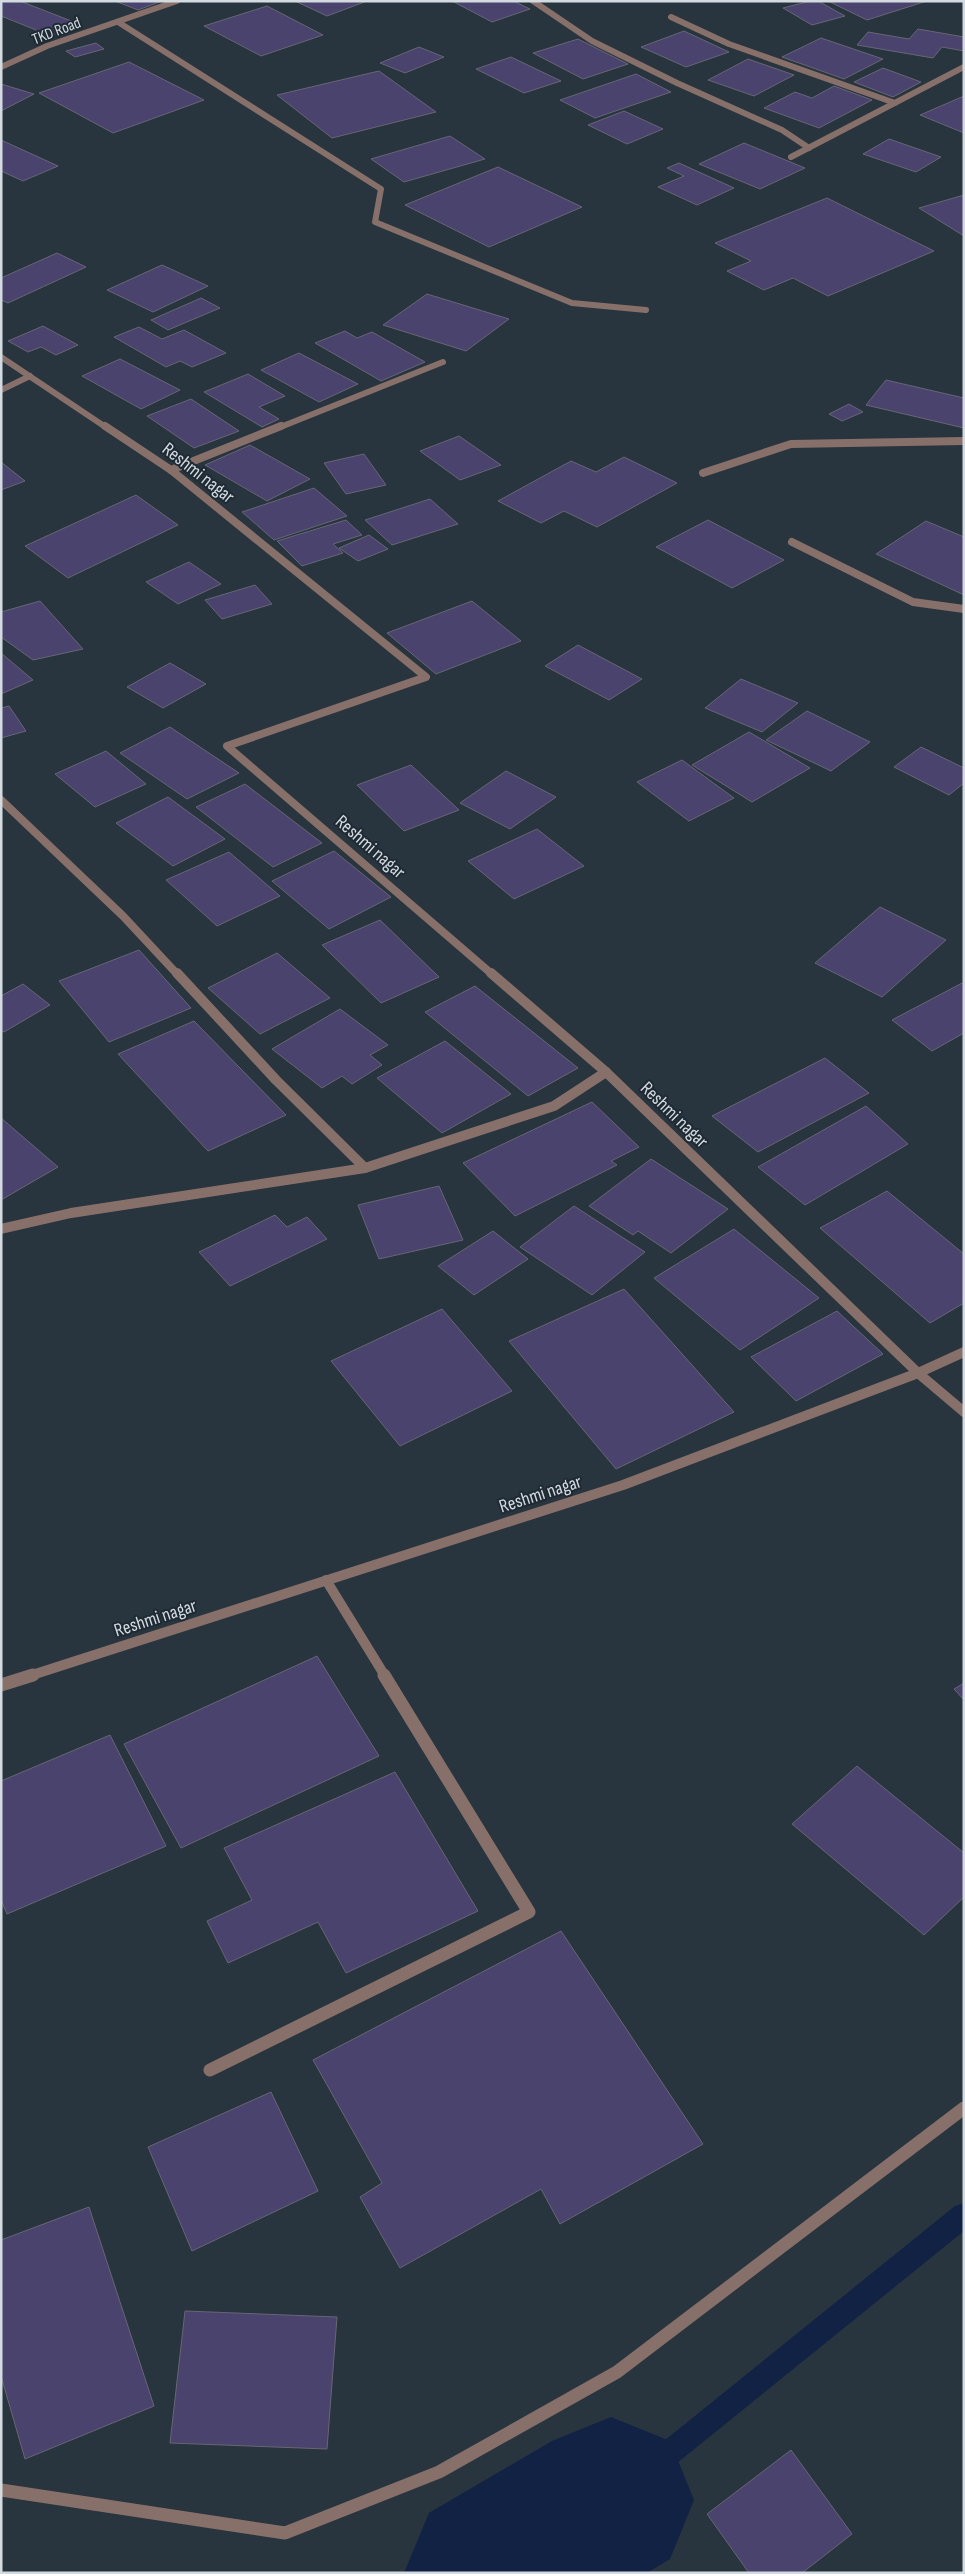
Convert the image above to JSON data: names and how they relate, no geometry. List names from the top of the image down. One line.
{"streets":{"street":["TKD Road","Reshmi nagar"]}}
